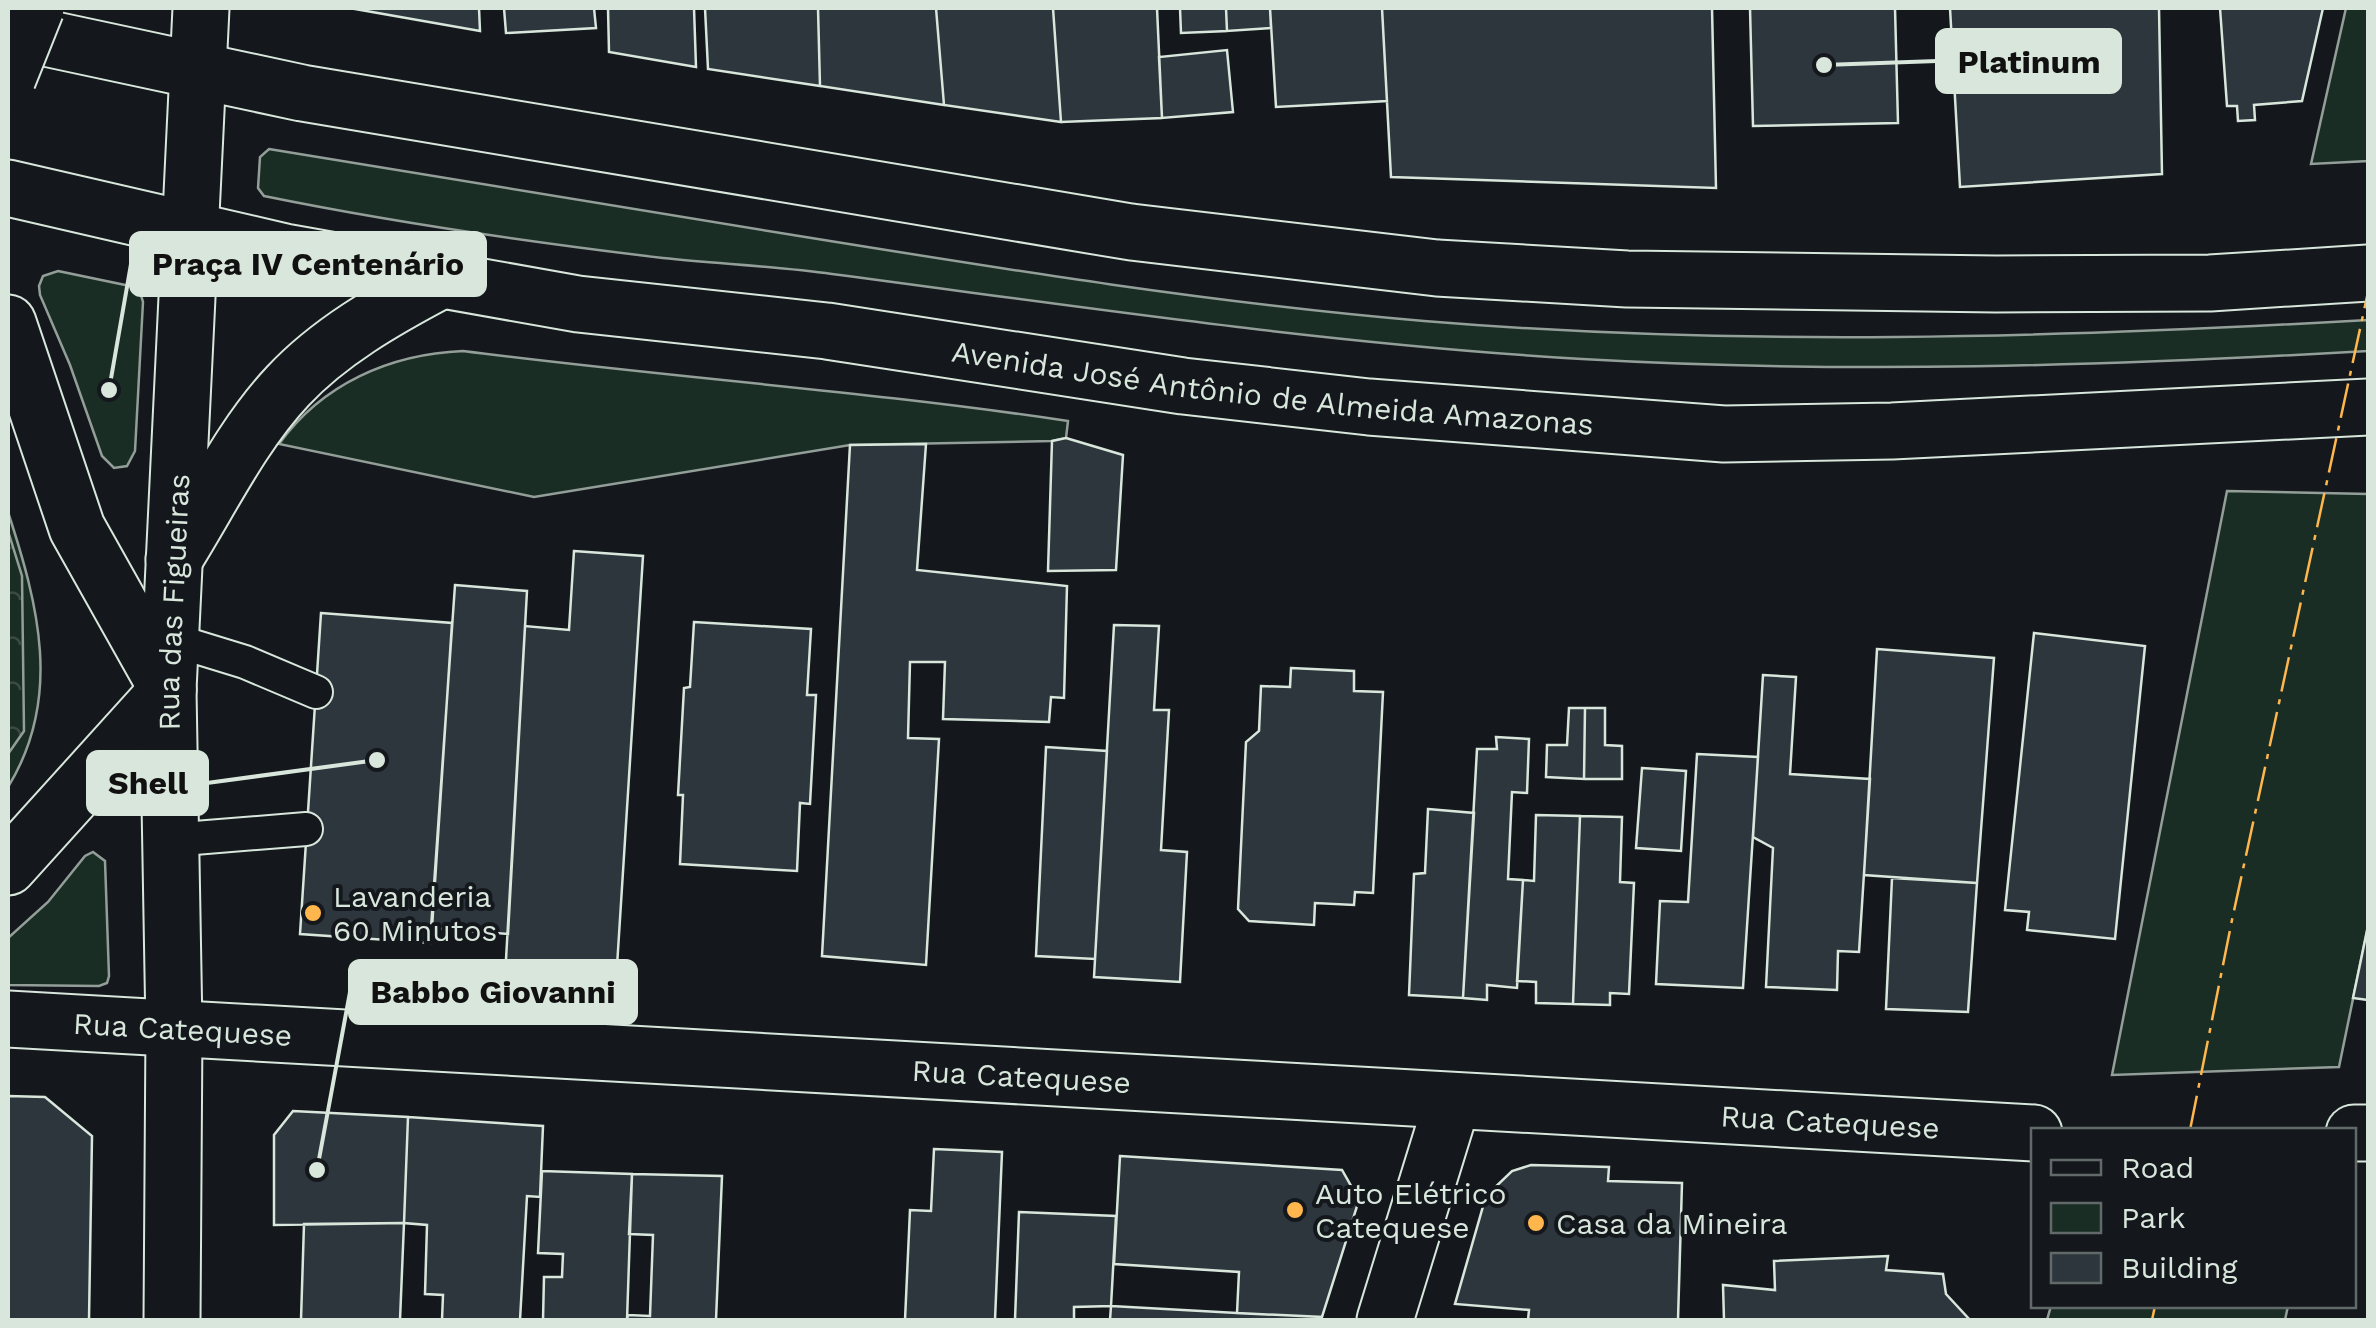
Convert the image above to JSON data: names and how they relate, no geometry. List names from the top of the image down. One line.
{"streets":{"main road":["Avenida José Antônio de Almeida Amazonas","Rua das Figueiras","Rua Catequese"]},"crossings":[["Avenida José Antônio de Almeida Amazonas","Rua das Figueiras"],["Rua das Figueiras","Rua Catequese"]],"places":["Platinum","Praça IV Centenário","Shell","Lavanderia 60 Minutos","Babbo Giovanni","Auto Elétrico Catequese","Casa da Mineira"],"legend":["Road","Park","Building"]}
